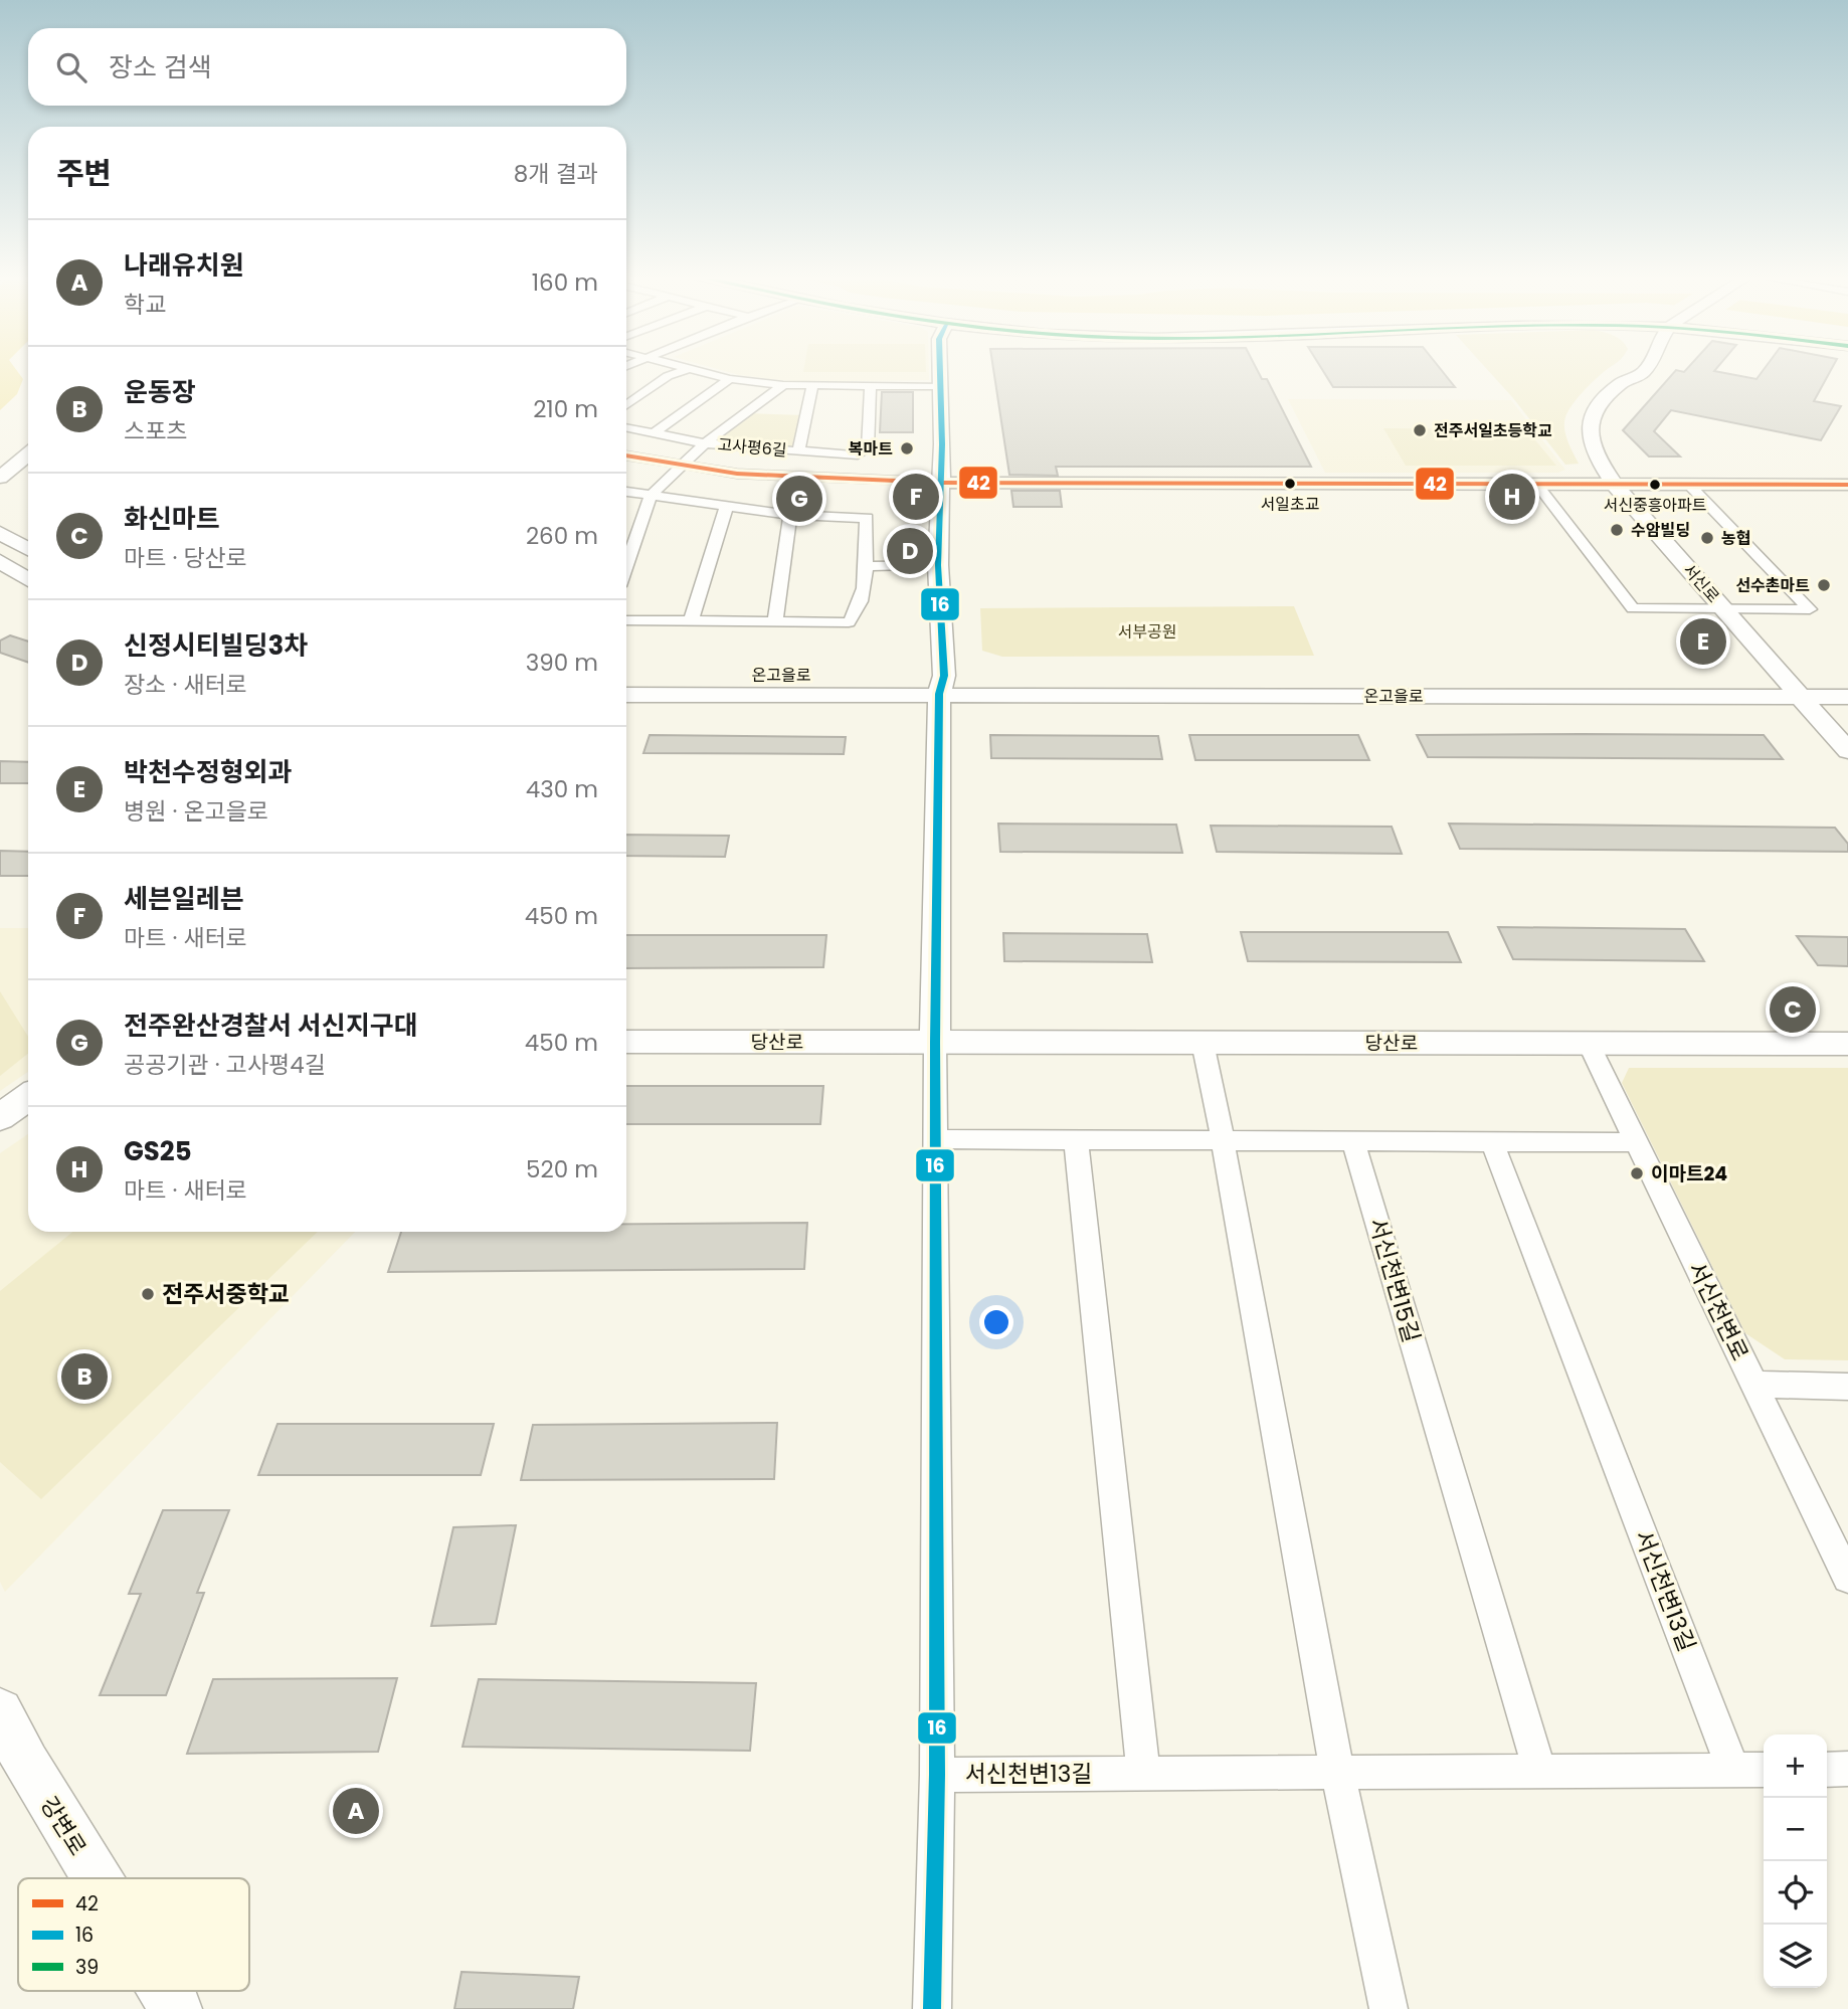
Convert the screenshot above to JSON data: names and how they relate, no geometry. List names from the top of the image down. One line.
{"streets":{"street":["고사평6길","서신로","온고을로","당산로","서신천변15길","서신천변로","서신천변13길","강변로"]},"crossings":[["서신로","온고을로"],["당산로","서신천변로"],["서신천변15길","서신천변13길"]],"parks":["서부공원"],"places":["전주서일초등학교","복마트","서일초교","서신중흥아파트","수암빌딩","농협","선수촌마트","이마트24","전주서중학교"],"lines":["transit line 16","transit line 42"],"legend":["42","16","39"],"page":{"search":"장소 검색","heading":["주변","8개 결과"],"list":[{"mark":"A","name":"나래유치원","note":"학교","value":"160 m"},{"mark":"B","name":"운동장","note":"스포츠","value":"210 m"},{"mark":"C","name":"화신마트","note":"마트 · 당산로","value":"260 m"},{"mark":"D","name":"신정시티빌딩3차","note":"장소 · 새터로","value":"390 m"},{"mark":"E","name":"박천수정형외과","note":"병원 · 온고을로","value":"430 m"},{"mark":"F","name":"세븐일레븐","note":"마트 · 새터로","value":"450 m"},{"mark":"G","name":"전주완산경찰서 서신지구대","note":"공공기관 · 고사평4길","value":"450 m"},{"mark":"H","name":"GS25","note":"마트 · 새터로","value":"520 m"}],"pins":["F","H","G","D","E","C","B","A"],"map_buttons":["+","−"]}}
